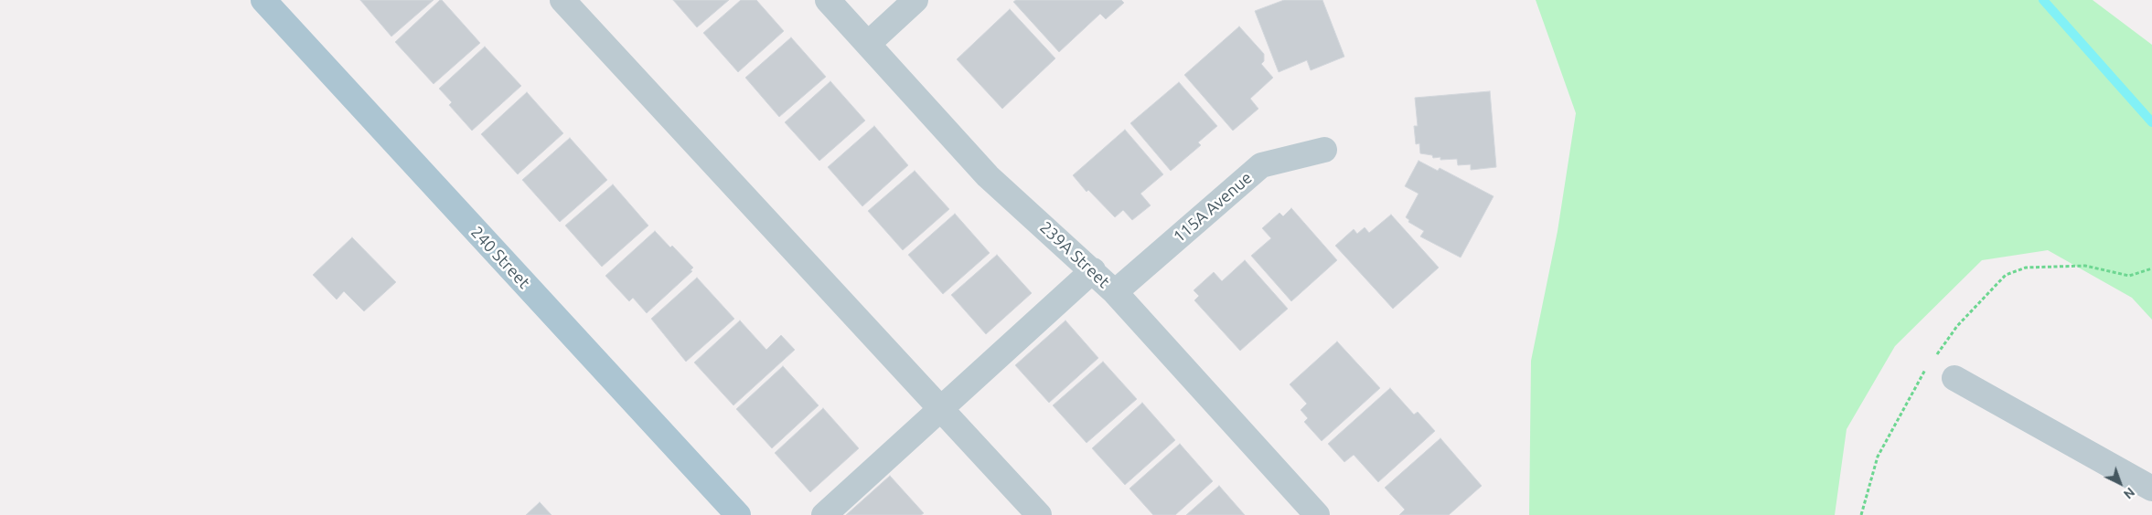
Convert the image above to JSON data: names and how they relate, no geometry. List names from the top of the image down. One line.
{"streets":{"main road":["240 Street"],"street":["115A Avenue","239A Street"]},"crossings":[["115A Avenue","239A Street"]],"north":"bottom right"}
